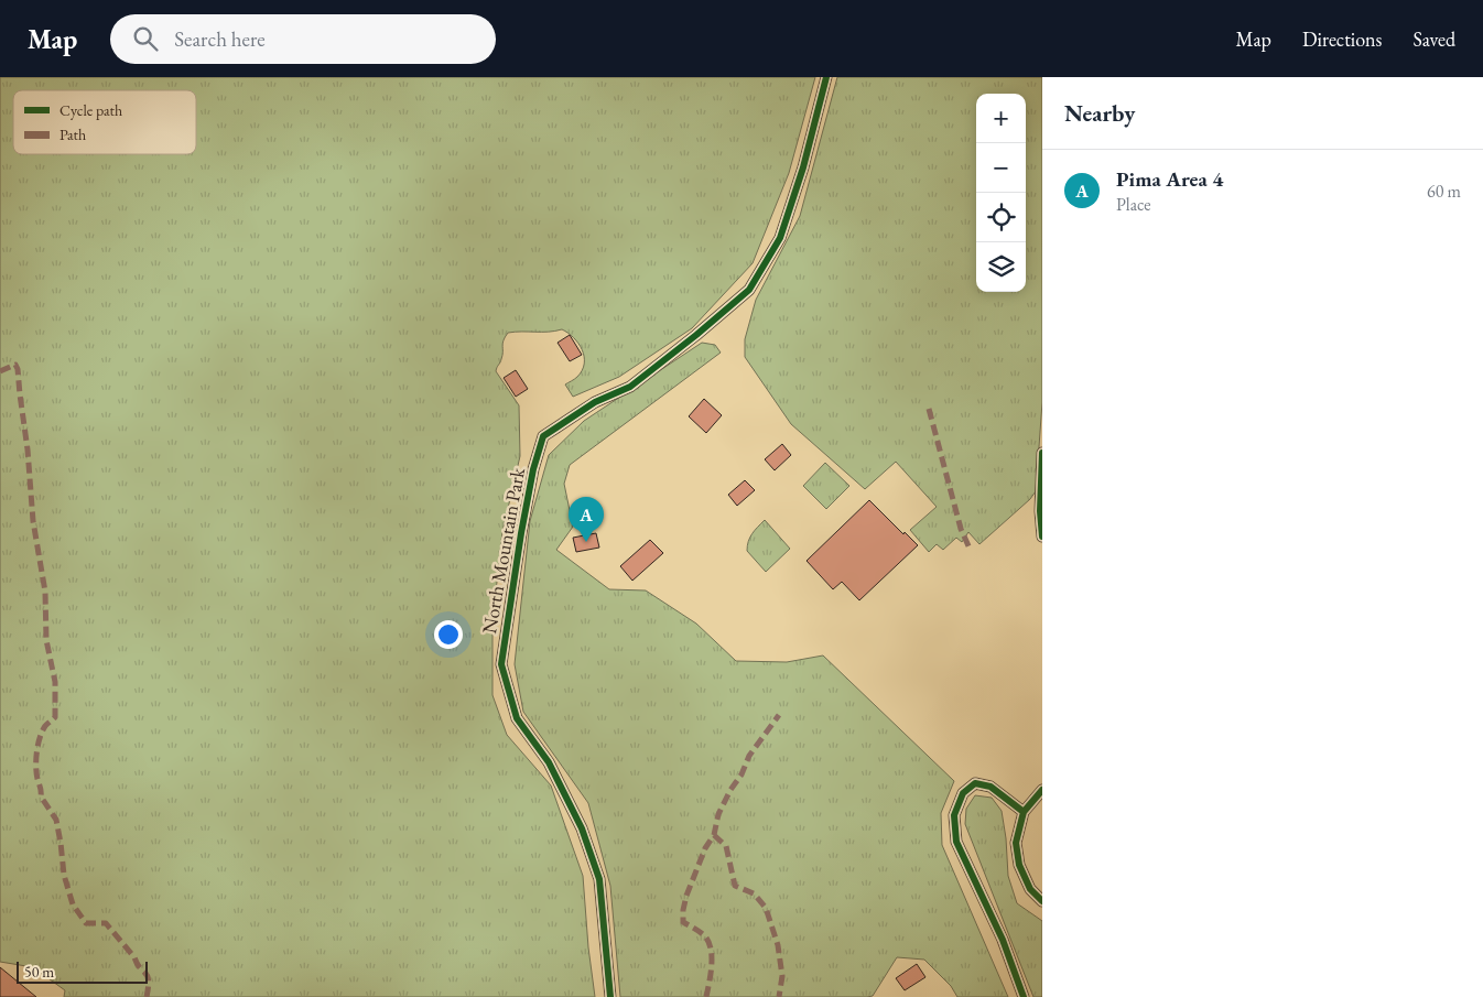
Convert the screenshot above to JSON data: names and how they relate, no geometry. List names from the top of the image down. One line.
{"streets":{"lane":["North Mountain Park"]},"legend":["Cycle path","Path"],"scale_bar":"50 m","page":{"header":"Map","search":"Search here","nav":["Map","Directions","Saved"],"heading":"Nearby","map_buttons":["+","−"],"list":[{"mark":"A","name":"Pima Area 4","note":"Place","value":"60 m"}],"pins":"A","scale":"50 m"}}
